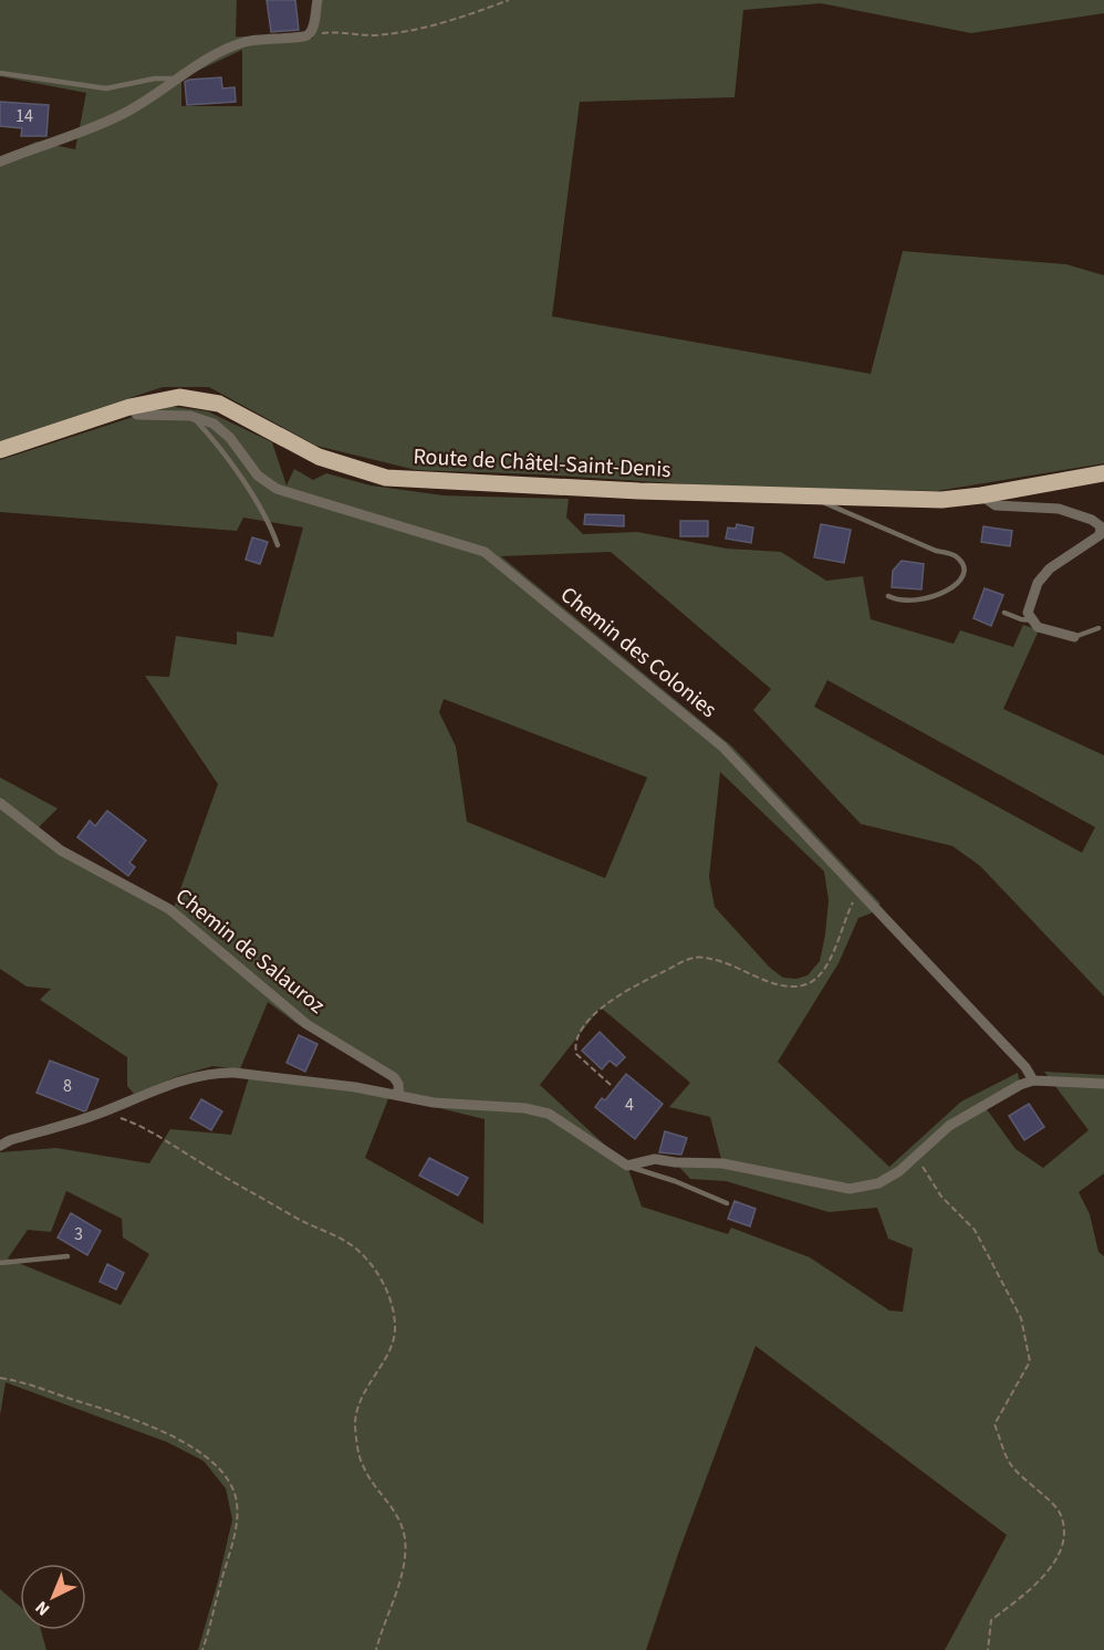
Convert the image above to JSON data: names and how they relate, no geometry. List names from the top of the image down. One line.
{"streets":{"main road":["Route de Châtel-Saint-Denis"],"street":["Chemin des Colonies","Chemin de Salauroz"]},"crossings":[["Route de Châtel-Saint-Denis","Chemin des Colonies"]],"house_numbers":["14","8","4","3"],"north":"bottom left"}
